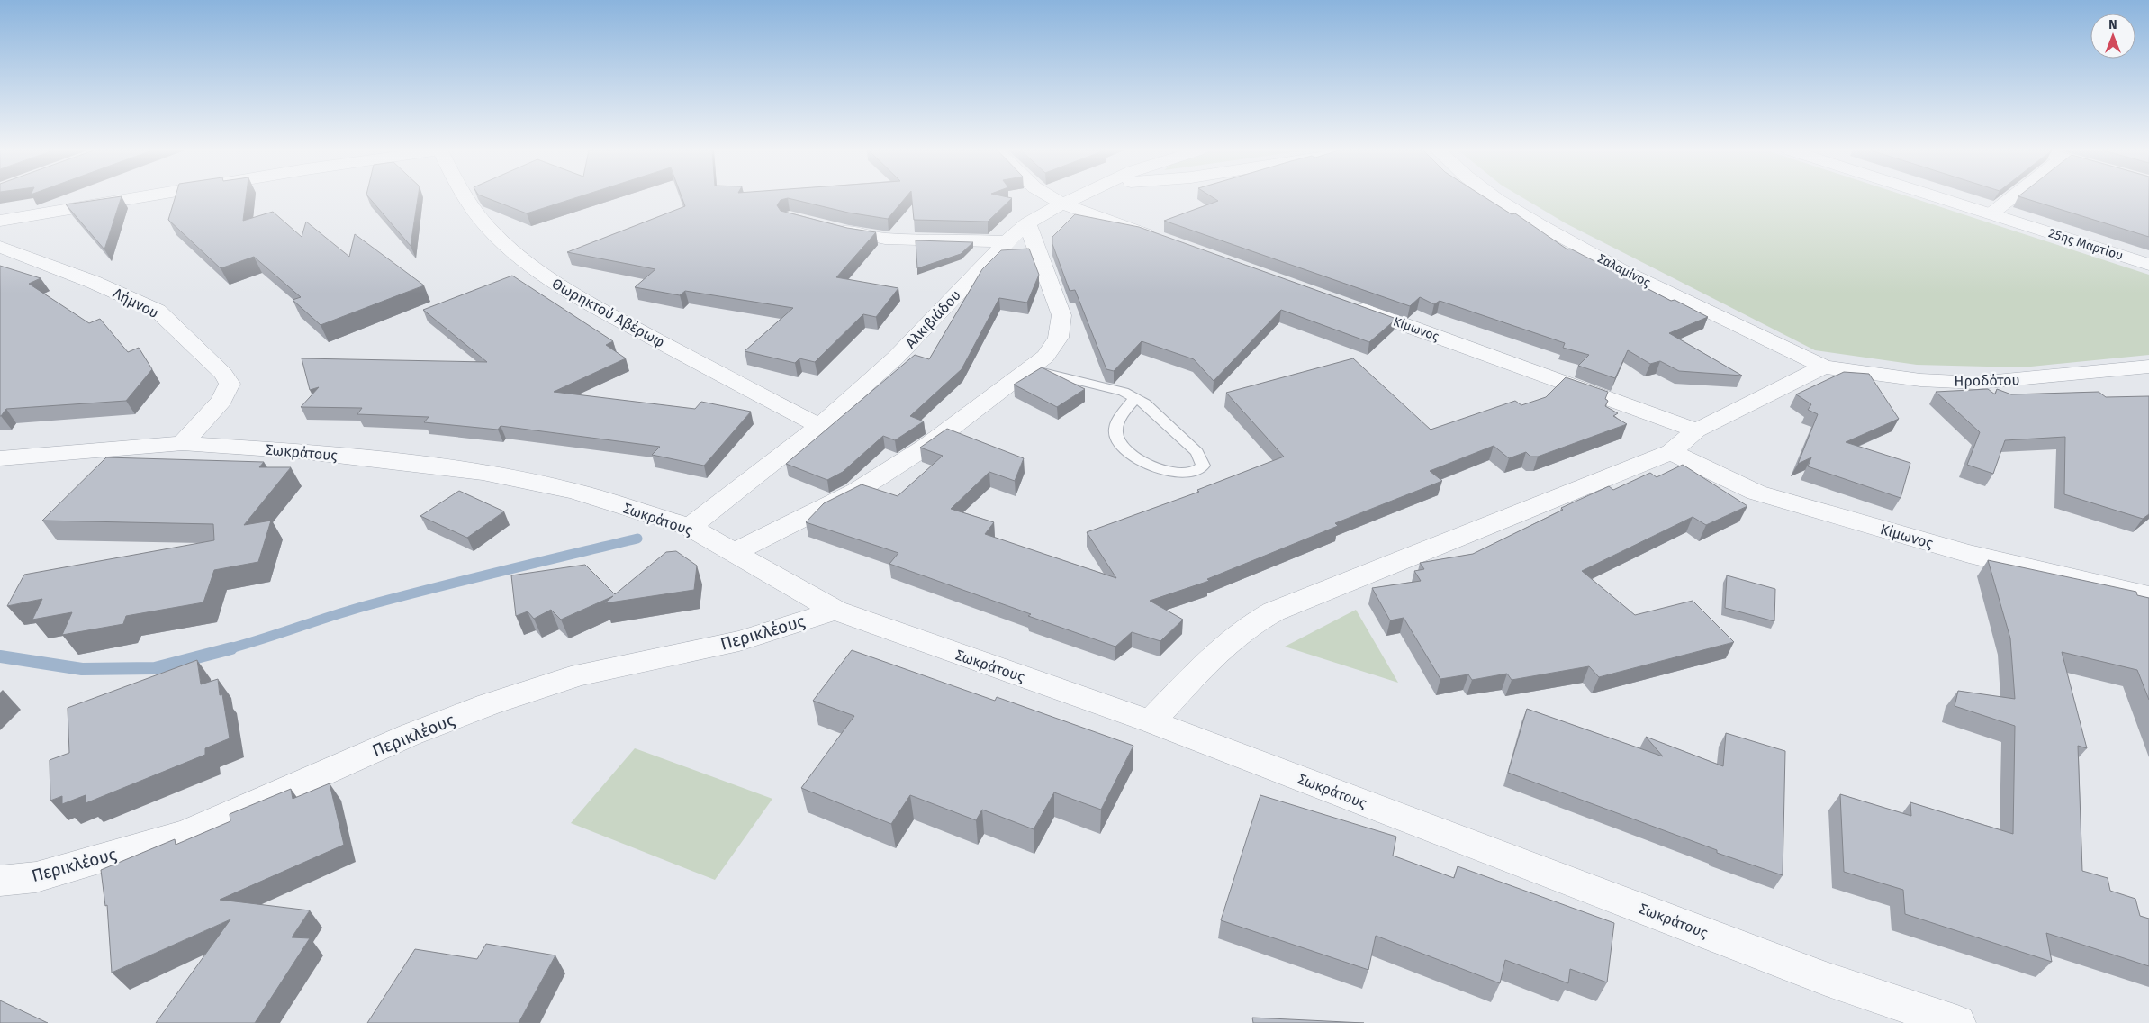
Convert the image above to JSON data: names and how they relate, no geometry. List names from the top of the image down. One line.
{"streets":{"street":["25ης Μαρτίου","Σαλαμίνος","Λήμνου","Θωρηκτού Αβέρωφ","Αλκιβιάδου","Κίμωνος","Ηροδότου","Σωκράτους","Περικλέους"]},"crossings":[["Σαλαμίνος","Ηροδότου"],["Λήμνου","Σωκράτους"],["Θωρηκτού Αβέρωφ","Αλκιβιάδου"],["Αλκιβιάδου","Σωκράτους"],["Σωκράτους","Περικλέους"]],"north":"top"}
